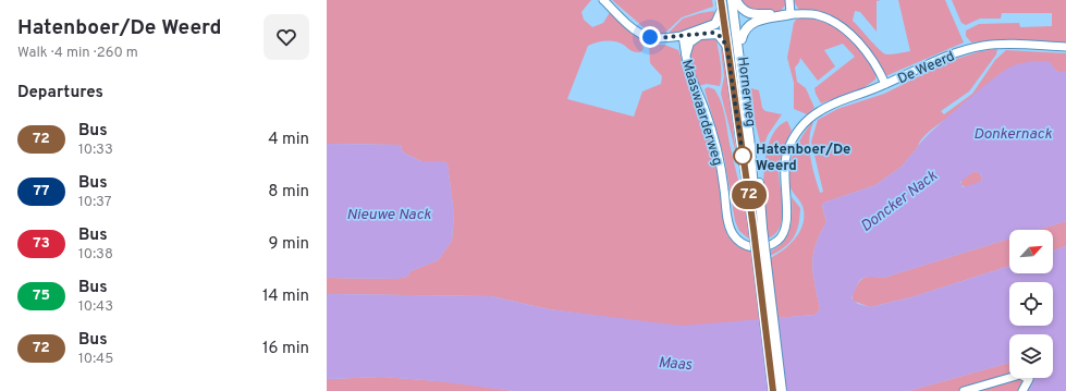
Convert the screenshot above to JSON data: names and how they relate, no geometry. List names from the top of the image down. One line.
{"streets":{"main road":["Hornerweg"],"street":["De Weerd","Maaswaarderweg"]},"crossings":[["De Weerd","Maaswaarderweg"]],"water":["Donkernack","Doncker Nack","Nieuwe Nack","Maas"],"places":["Hatenboer/De Weerd"],"lines":["bus line 72"],"north":"top right","page":{"heading":[["Hatenboer/De Weerd","Walk · 4 min · 260 m"],"Departures"],"on_map":"72","list":[{"mark":"72","name":"Bus","note":"10:33","value":"4 min"},{"mark":"77","name":"Bus","note":"10:37","value":"8 min"},{"mark":"73","name":"Bus","note":"10:38","value":"9 min"},{"mark":"75","name":"Bus","note":"10:43","value":"14 min"},{"mark":"72","name":"Bus","note":"10:45","value":"16 min"}]}}
